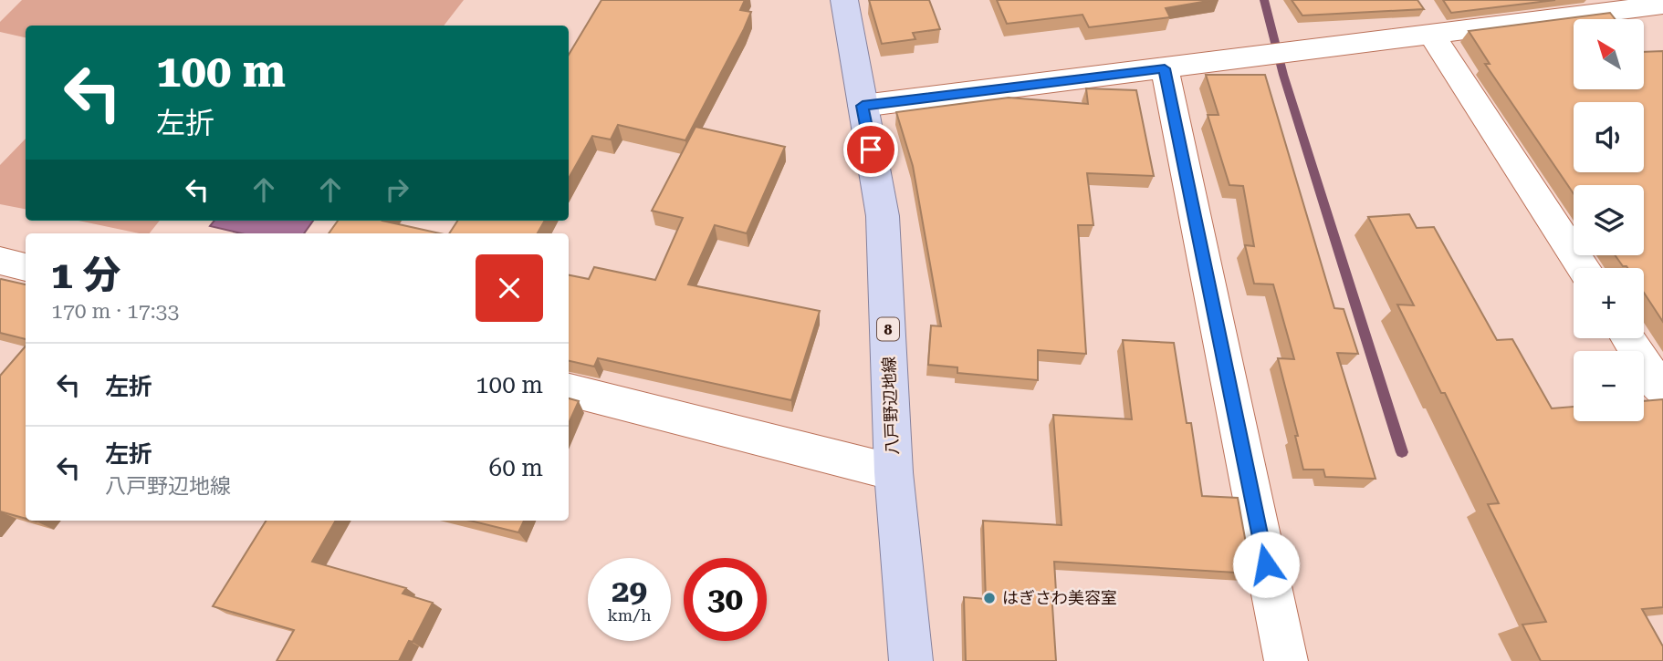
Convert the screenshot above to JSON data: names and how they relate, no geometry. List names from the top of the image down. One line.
{"streets":{"main road":["8","八戸野辺地線"]},"places":["はぎさわ美容室"],"north":"top left","page":{"map_buttons":["+","−"],"turn":["100 m","左折"],"heading":["1 分","170 m · 17:33"],"list":[{"name":"左折","value":"100 m"},{"name":"左折","note":"八戸野辺地線","value":"60 m"}],"speed":"29 km/h","limit":"30"}}
